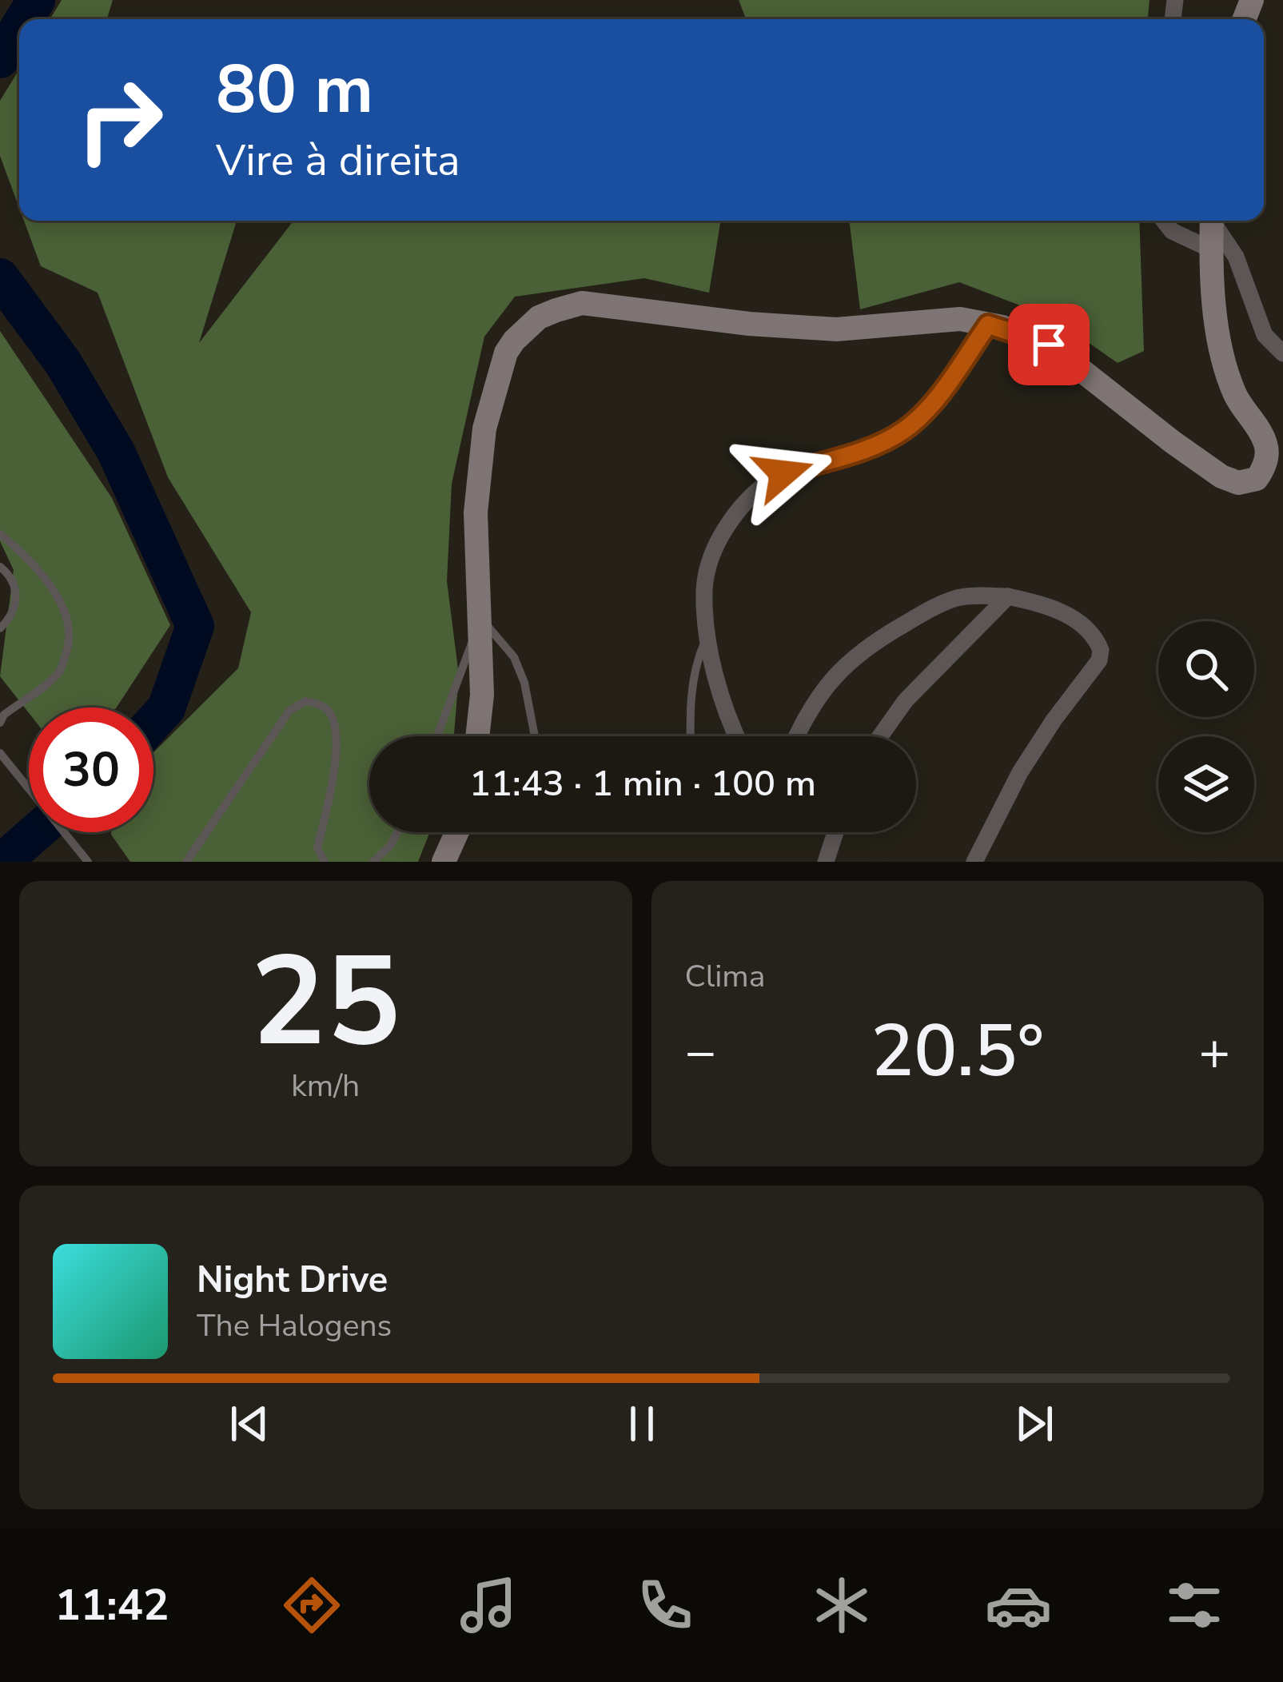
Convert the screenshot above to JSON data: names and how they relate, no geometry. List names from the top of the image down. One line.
{"page":{"turn":["80 m","Vire à direita"],"limit":"30","trip":"11:43 · 1 min · 100 m","tile":[["25","km/h"],"Clima"],"heat":["−","20.5°","+"],"song":["Night Drive","The Halogens"],"tabs":"11:42"}}
